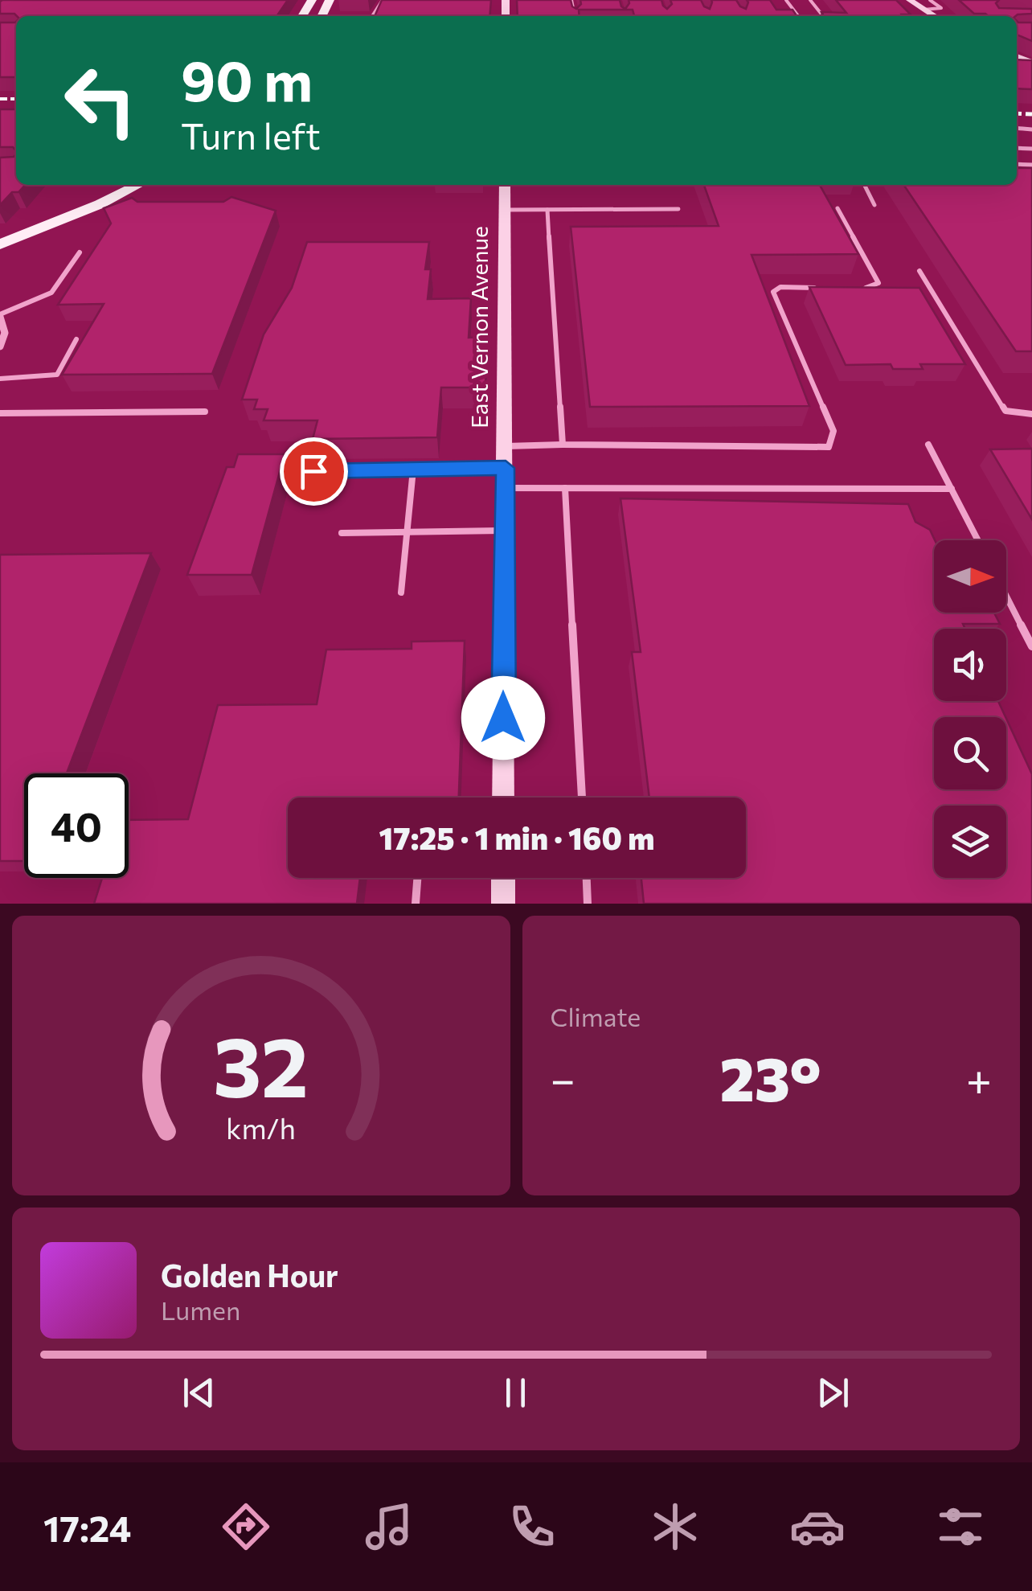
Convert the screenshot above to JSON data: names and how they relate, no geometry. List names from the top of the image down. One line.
{"streets":{"street":["East Vernon Avenue"]},"north":"right","page":{"turn":["90 m","Turn left"],"limit":"40","trip":"17:25 · 1 min · 160 m","tile":"Climate","heat":["−","23°","+"],"song":["Golden Hour","Lumen"],"tabs":"17:24","gauge":["32","km/h"]}}
